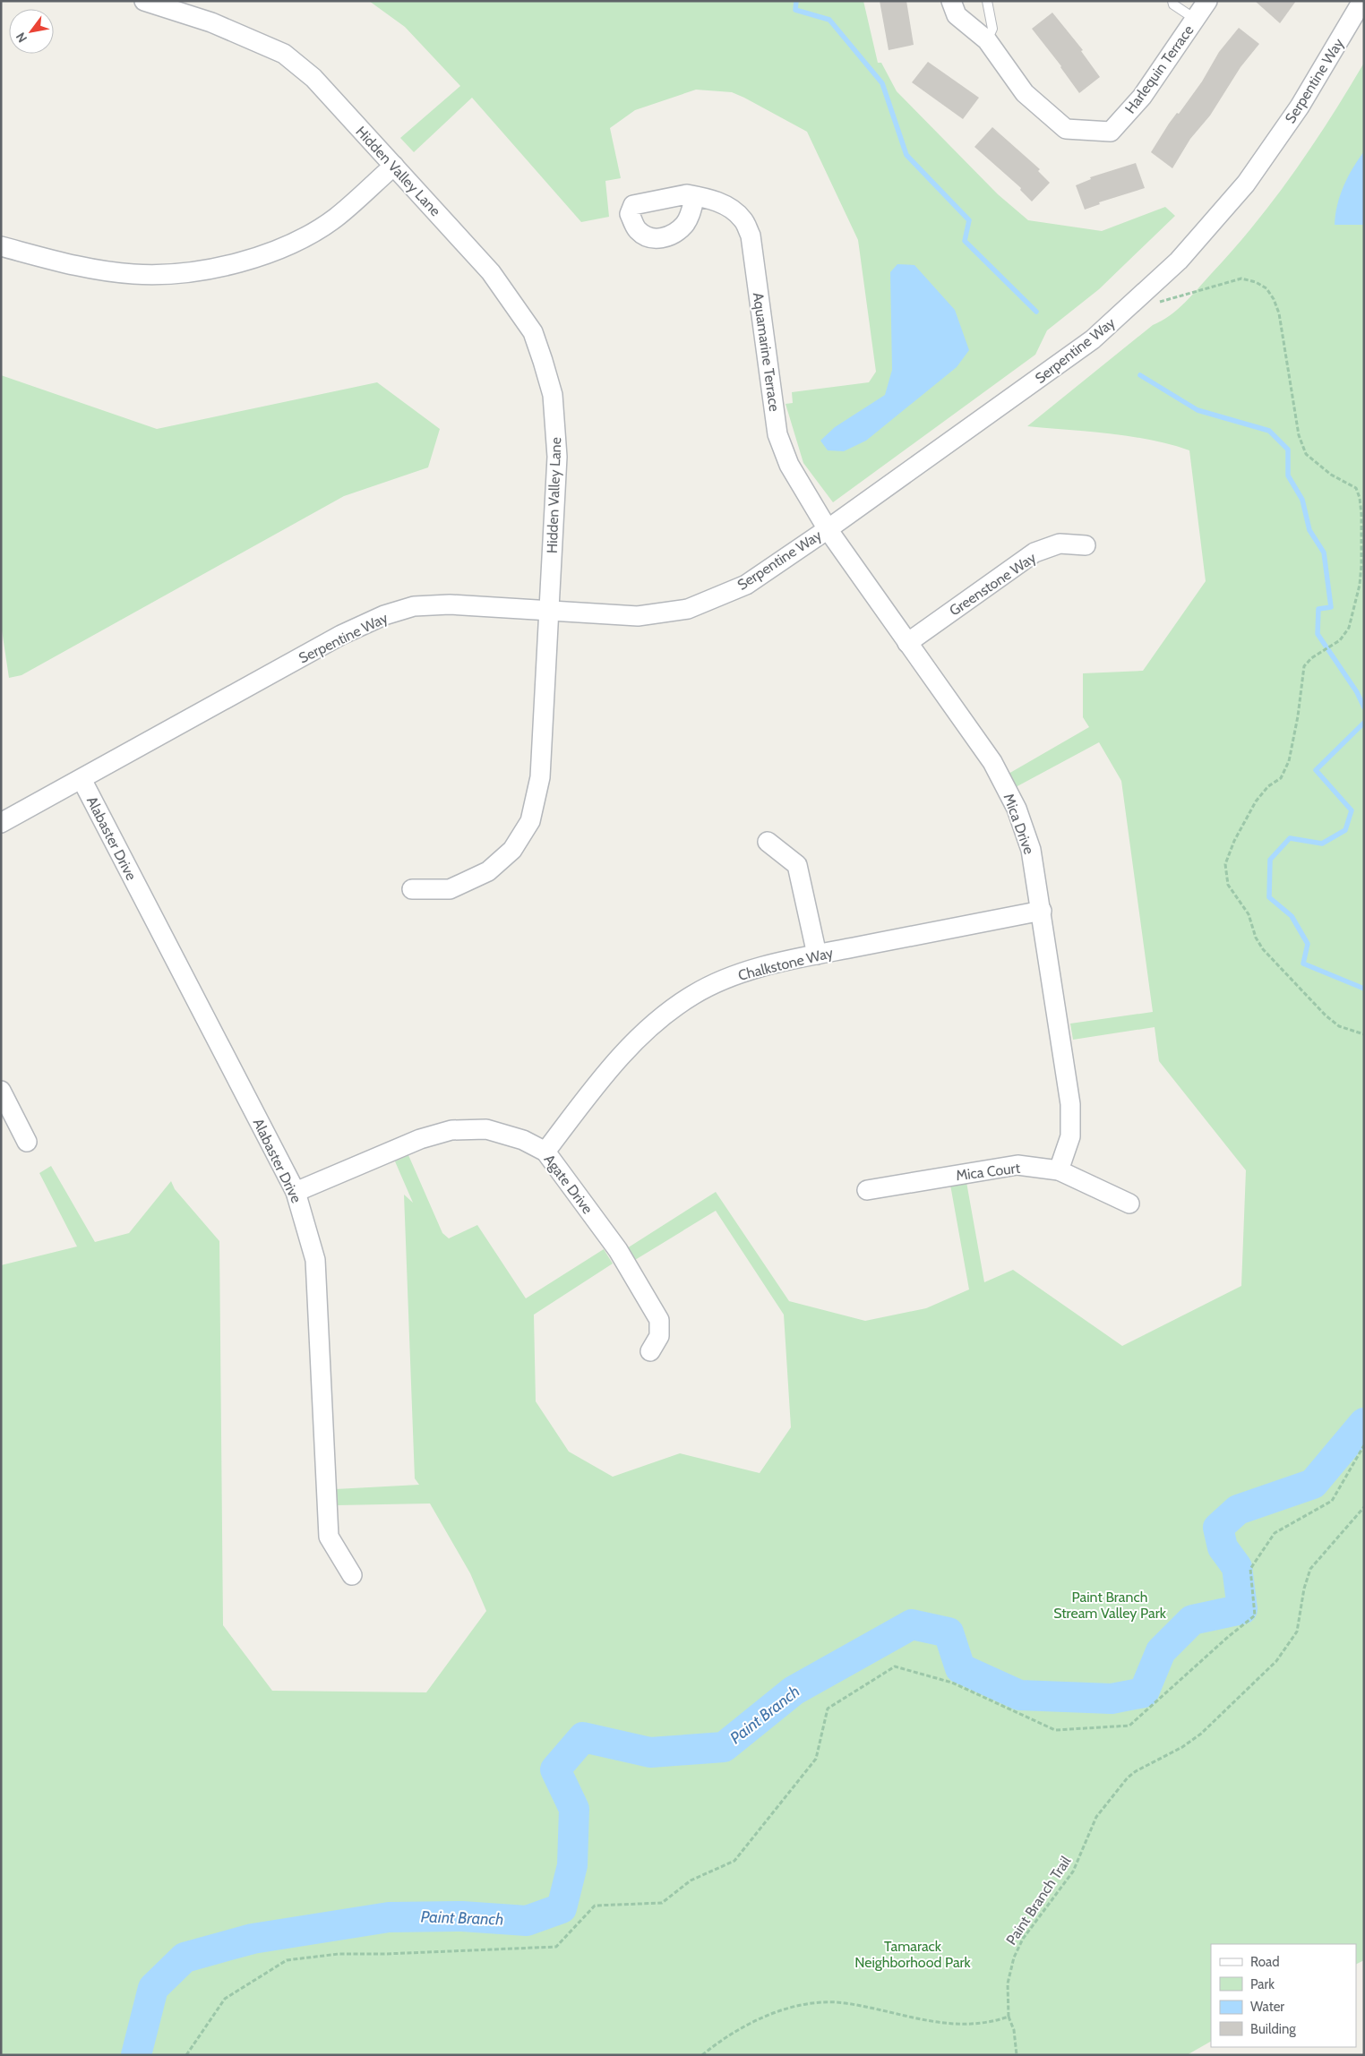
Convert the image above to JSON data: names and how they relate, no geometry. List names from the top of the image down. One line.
{"streets":{"street":["Harlequin Terrace","Serpentine Way","Hidden Valley Lane","Aquamarine Terrace","Greenstone Way","Mica Drive","Alabaster Drive","Chalkstone Way","Mica Court","Agate Drive"],"path":["Paint Branch Trail"]},"crossings":[["Serpentine Way","Hidden Valley Lane"],["Serpentine Way","Aquamarine Terrace"],["Serpentine Way","Mica Drive"],["Serpentine Way","Alabaster Drive"],["Aquamarine Terrace","Mica Drive"],["Greenstone Way","Mica Drive"],["Mica Drive","Chalkstone Way"],["Mica Drive","Mica Court"],["Alabaster Drive","Agate Drive"],["Chalkstone Way","Agate Drive"]],"water":["Paint Branch"],"parks":["Paint Branch Stream Valley Park","Tamarack Neighborhood Park"],"legend":["Road","Park","Water","Building"],"north":"bottom left"}
